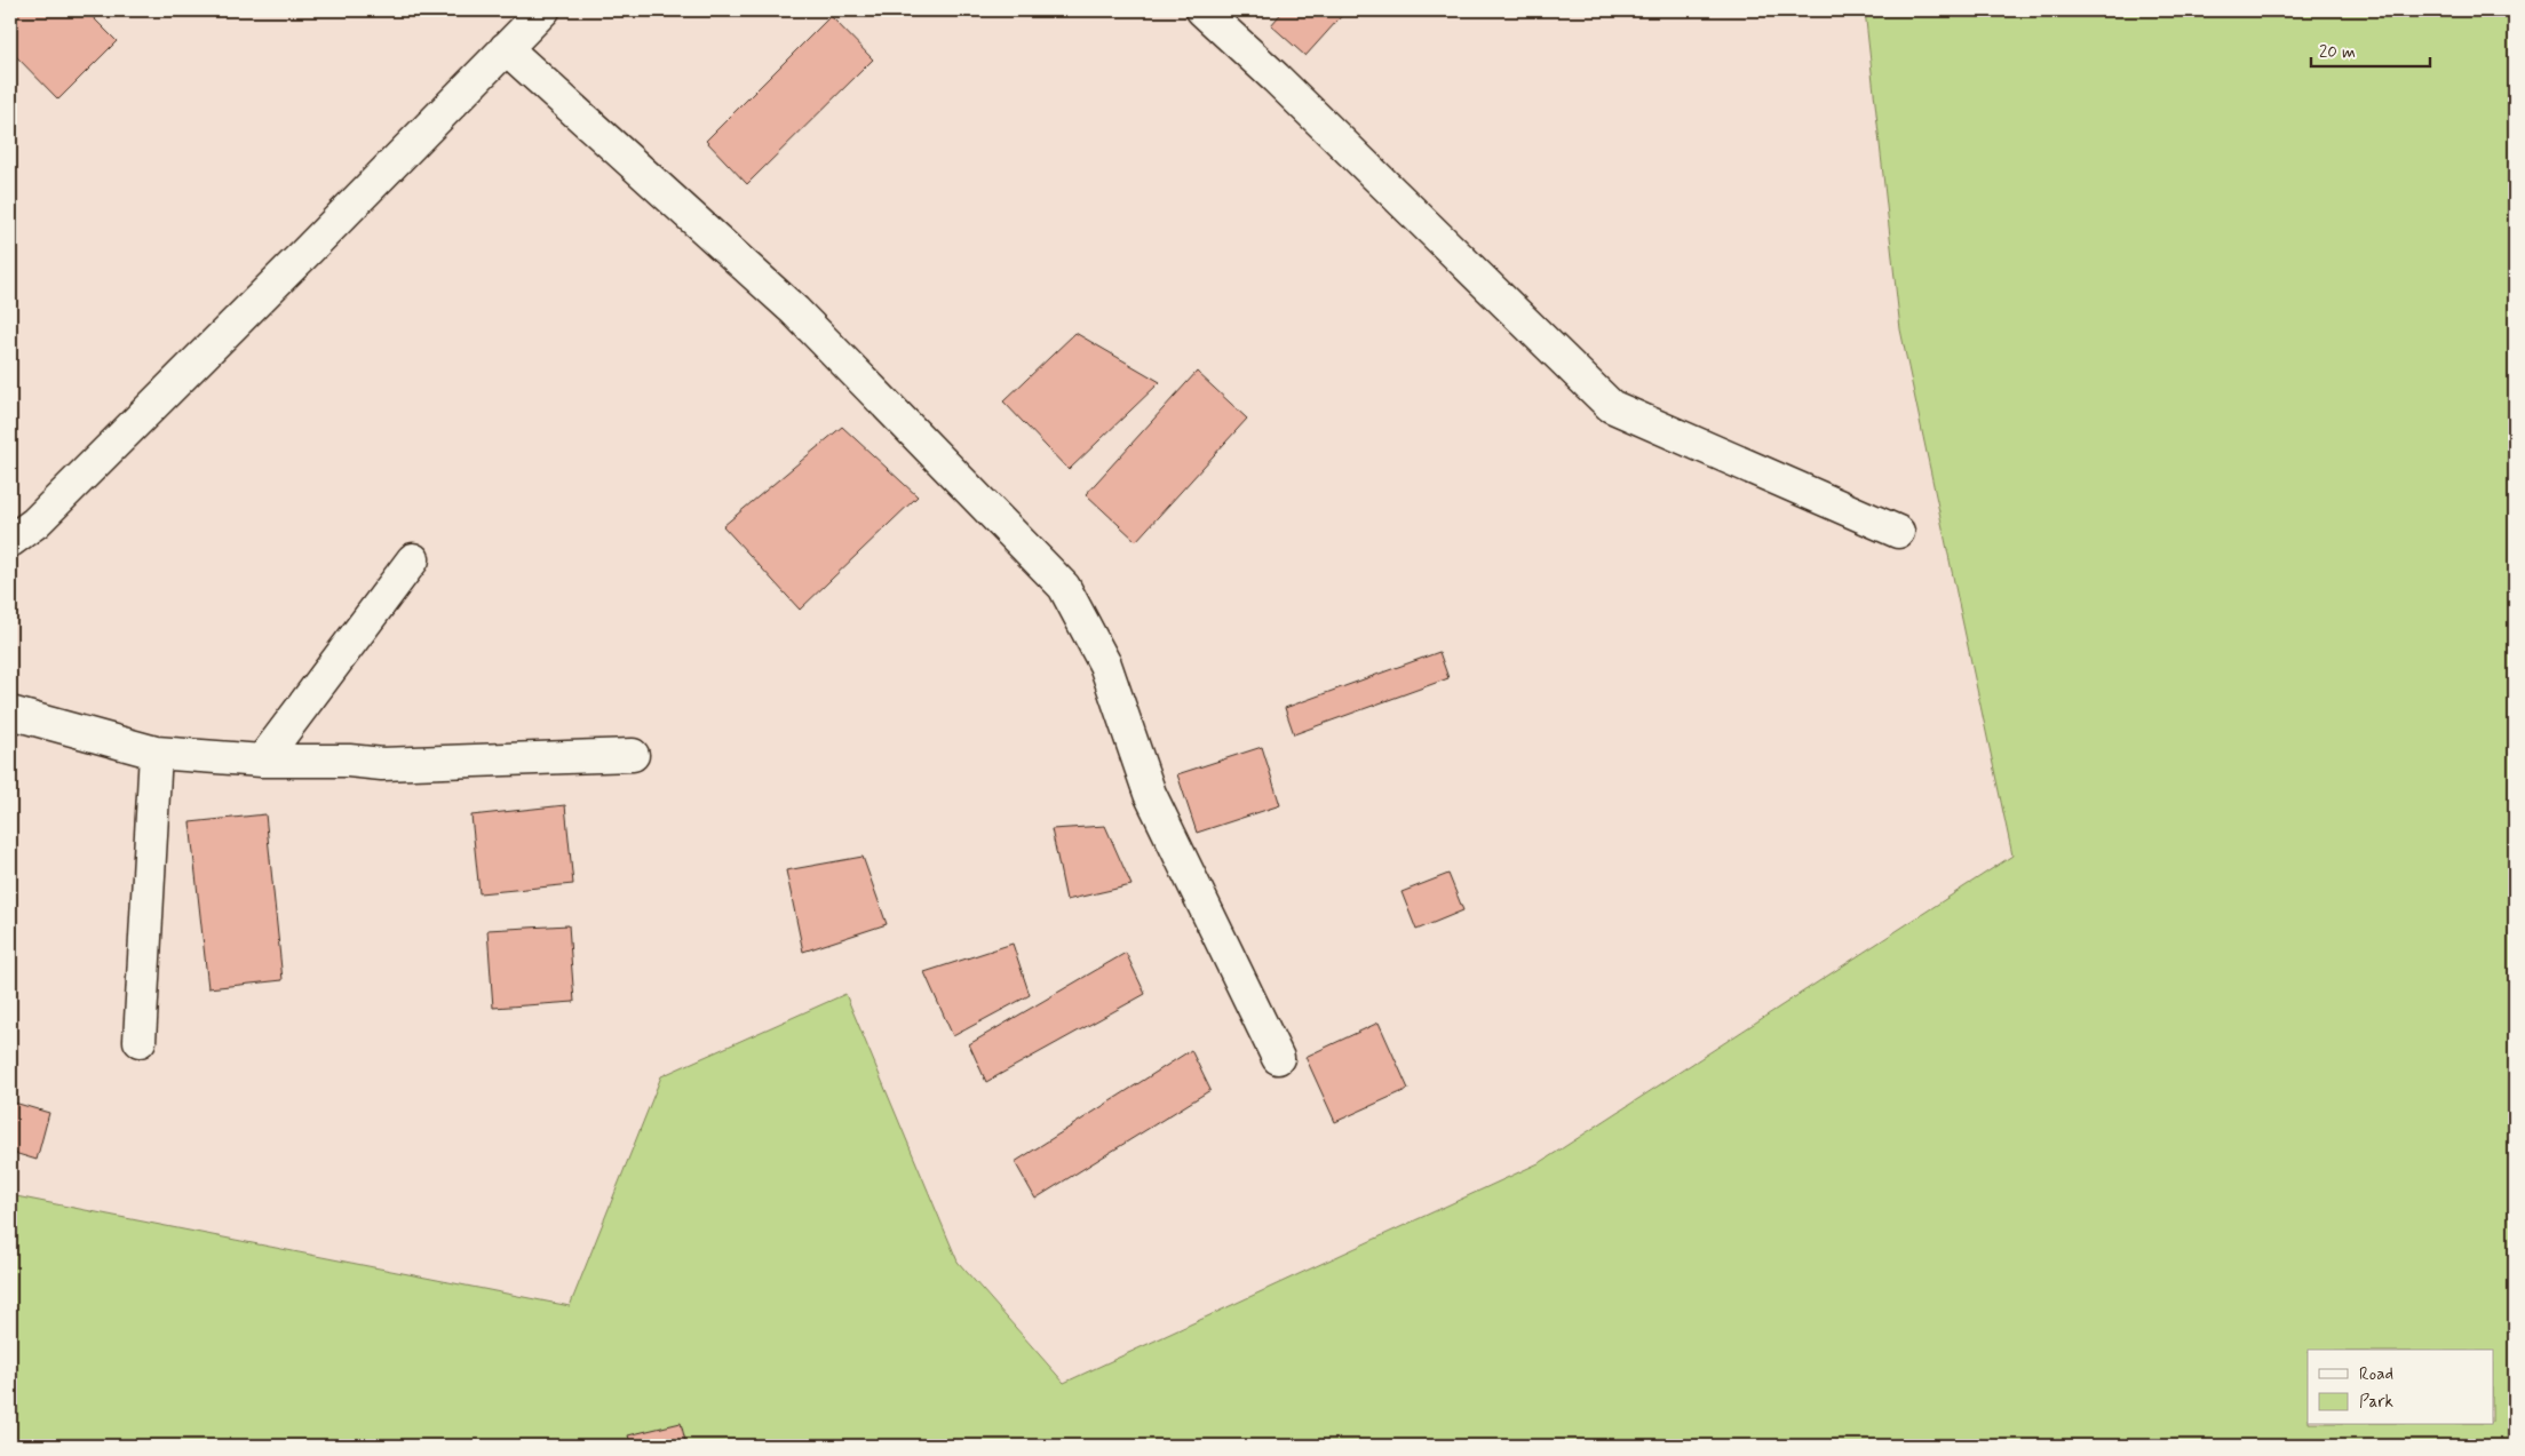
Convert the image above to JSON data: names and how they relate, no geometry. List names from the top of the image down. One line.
{"legend":["Road","Park"],"scale_bar":"20 m"}
